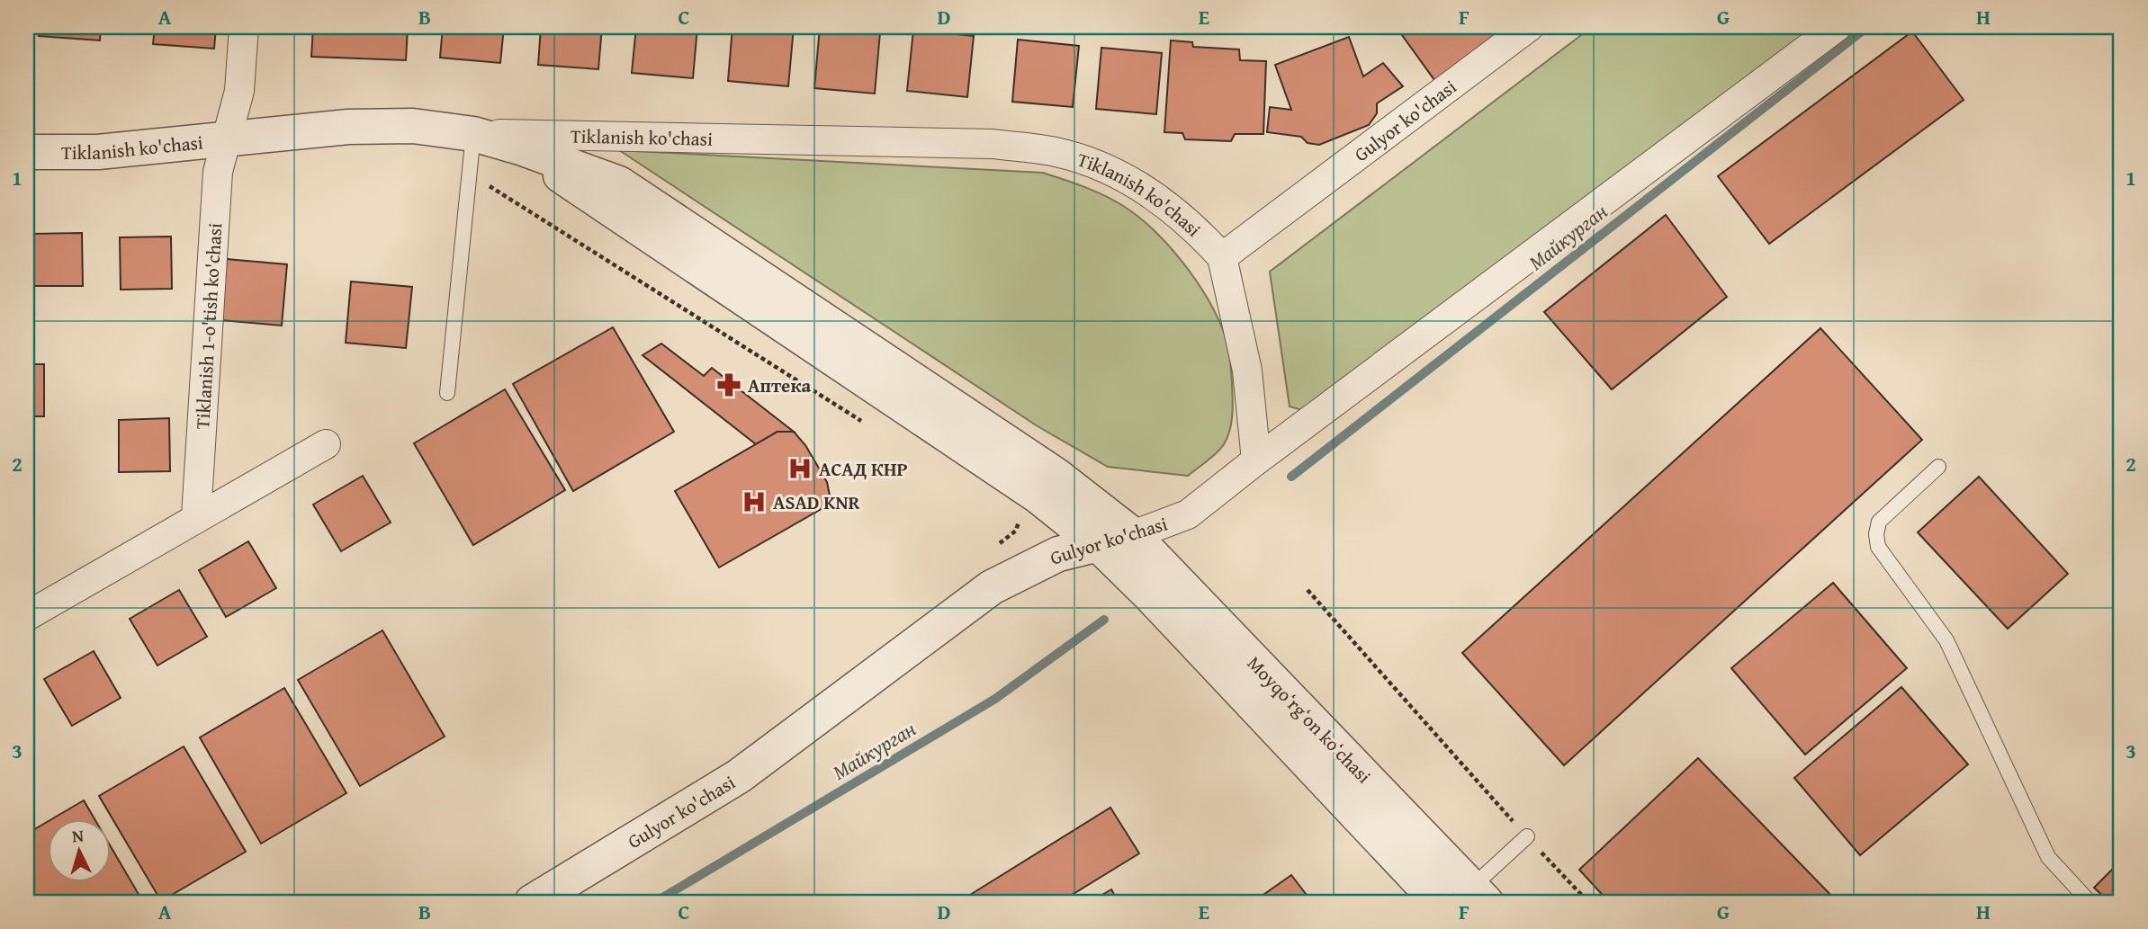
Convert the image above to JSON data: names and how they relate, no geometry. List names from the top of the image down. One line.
{"streets":{"street":["Gulyor ko'chasi","Tiklanish ko'chasi","Tiklanish 1-o'tish ko'chasi","Moyqoʻrgʻon koʻchasi"]},"crossings":[["Gulyor ko'chasi","Tiklanish ko'chasi"],["Gulyor ko'chasi","Moyqoʻrgʻon koʻchasi"],["Tiklanish ko'chasi","Tiklanish 1-o'tish ko'chasi"]],"water":["Майкурган"],"places":{"pharmacy":["Аптека"],"hospital":["АСАД КНР","ASAD KNR"]},"north":"top","grid":{"columns":["A","B","C","D","E","F","G","H"],"rows":["1","2","3"]}}
